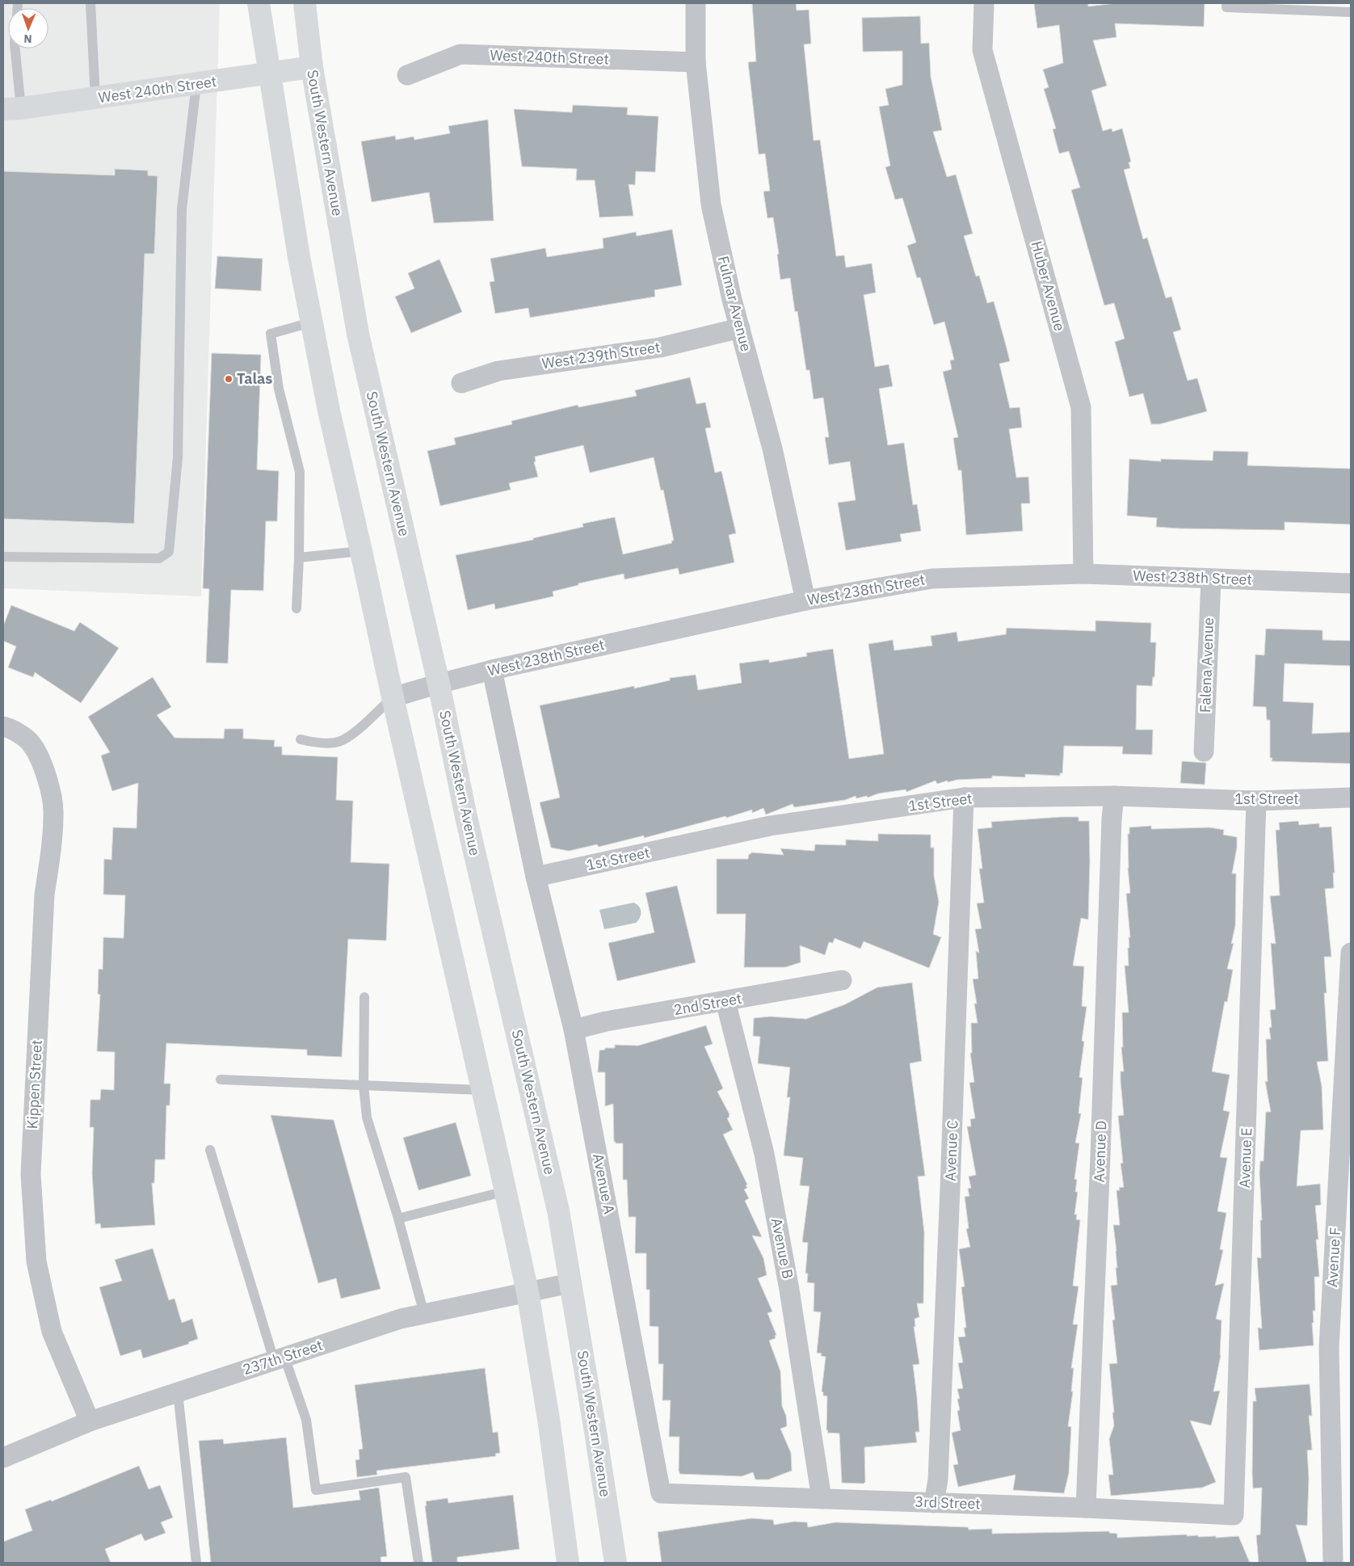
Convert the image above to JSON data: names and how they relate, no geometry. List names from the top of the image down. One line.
{"streets":{"main road":["West 240th Street","South Western Avenue"],"street":["Huber Avenue","Fulmar Avenue","West 239th Street","West 238th Street","Falena Avenue","1st Street","2nd Street","Kippen Street","Avenue C","Avenue D","Avenue E","Avenue A","Avenue B","Avenue F","237th Street","3rd Street"]},"crossings":[["West 240th Street","South Western Avenue"],["West 240th Street","Fulmar Avenue"],["South Western Avenue","West 238th Street"],["South Western Avenue","237th Street"],["Huber Avenue","West 238th Street"],["Fulmar Avenue","West 239th Street"],["Fulmar Avenue","West 238th Street"],["West 238th Street","Falena Avenue"],["West 238th Street","Avenue A"],["1st Street","Avenue C"],["1st Street","Avenue D"],["1st Street","Avenue E"],["1st Street","Avenue A"],["2nd Street","Avenue A"],["2nd Street","Avenue B"],["Kippen Street","237th Street"],["Avenue C","3rd Street"],["Avenue D","3rd Street"],["Avenue E","3rd Street"],["Avenue A","3rd Street"],["Avenue B","3rd Street"]],"places":["Talas"],"north":"bottom"}
